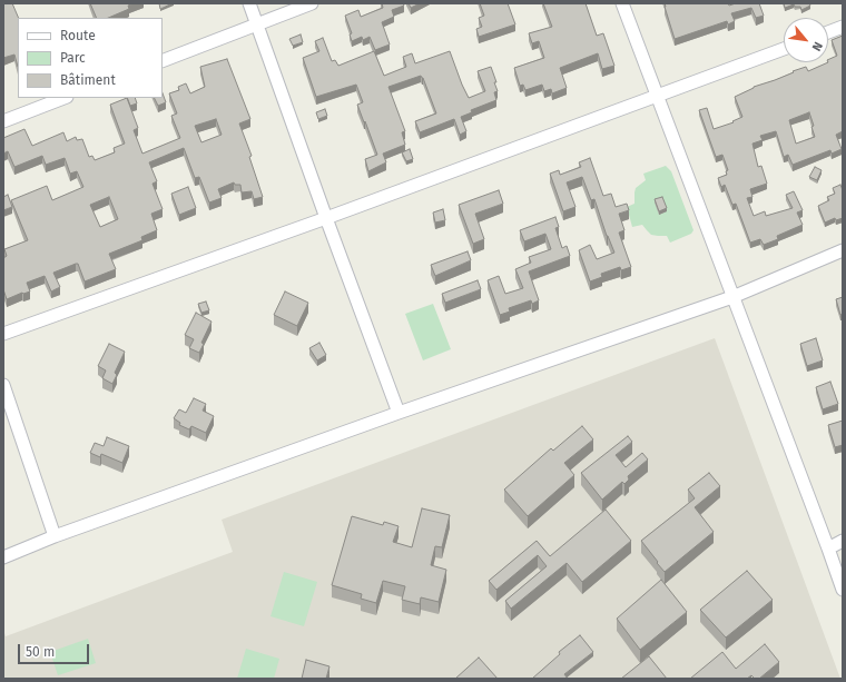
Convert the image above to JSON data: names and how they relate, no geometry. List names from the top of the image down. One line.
{"legend":["Route","Parc","Bâtiment"],"scale_bar":"50 m","north":"bottom right"}
